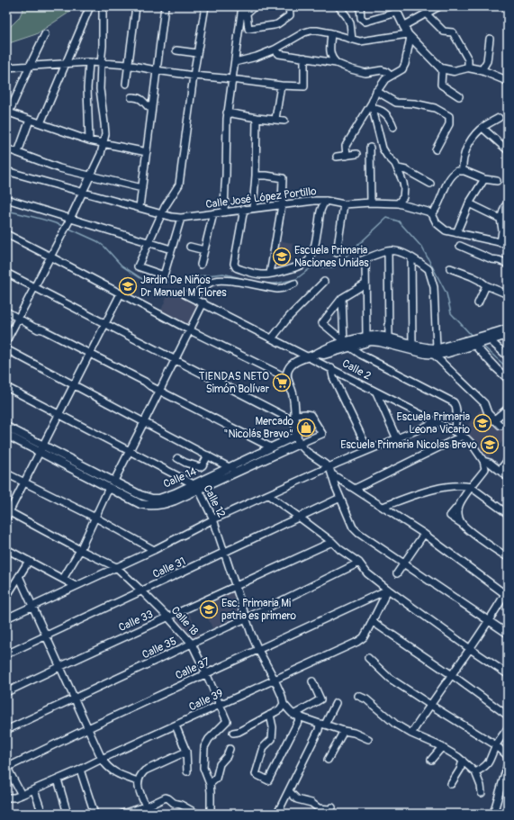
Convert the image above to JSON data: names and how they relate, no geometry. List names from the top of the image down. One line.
{"streets":{"main road":["Calle 14"],"street":["Calle José López Portillo","Calle 2","Calle 12","Calle 31","Calle 33","Calle 18","Calle 35","Calle 37","Calle 39"]},"crossings":[["Calle 14","Calle 12"],["Calle 12","Calle 31"],["Calle 12","Calle 33"],["Calle 12","Calle 35"],["Calle 12","Calle 37"],["Calle 12","Calle 39"],["Calle 31","Calle 18"],["Calle 33","Calle 18"],["Calle 18","Calle 35"],["Calle 18","Calle 37"],["Calle 18","Calle 39"],["Calle 37","Calle 39"]],"places":{"school or university":["Escuela Primaria Naciones Unidas","Jardin De Niños Dr Manuel M Flores","Escuela Primaria Leona Vicario","Escuela Primaria Nicolas Bravo","Esc. Primaria Mi patria es primero"],"supermarket":["TIENDAS NETO Simón Bolívar"],"shop":["Mercado \"Nicolás Bravo\""]}}
